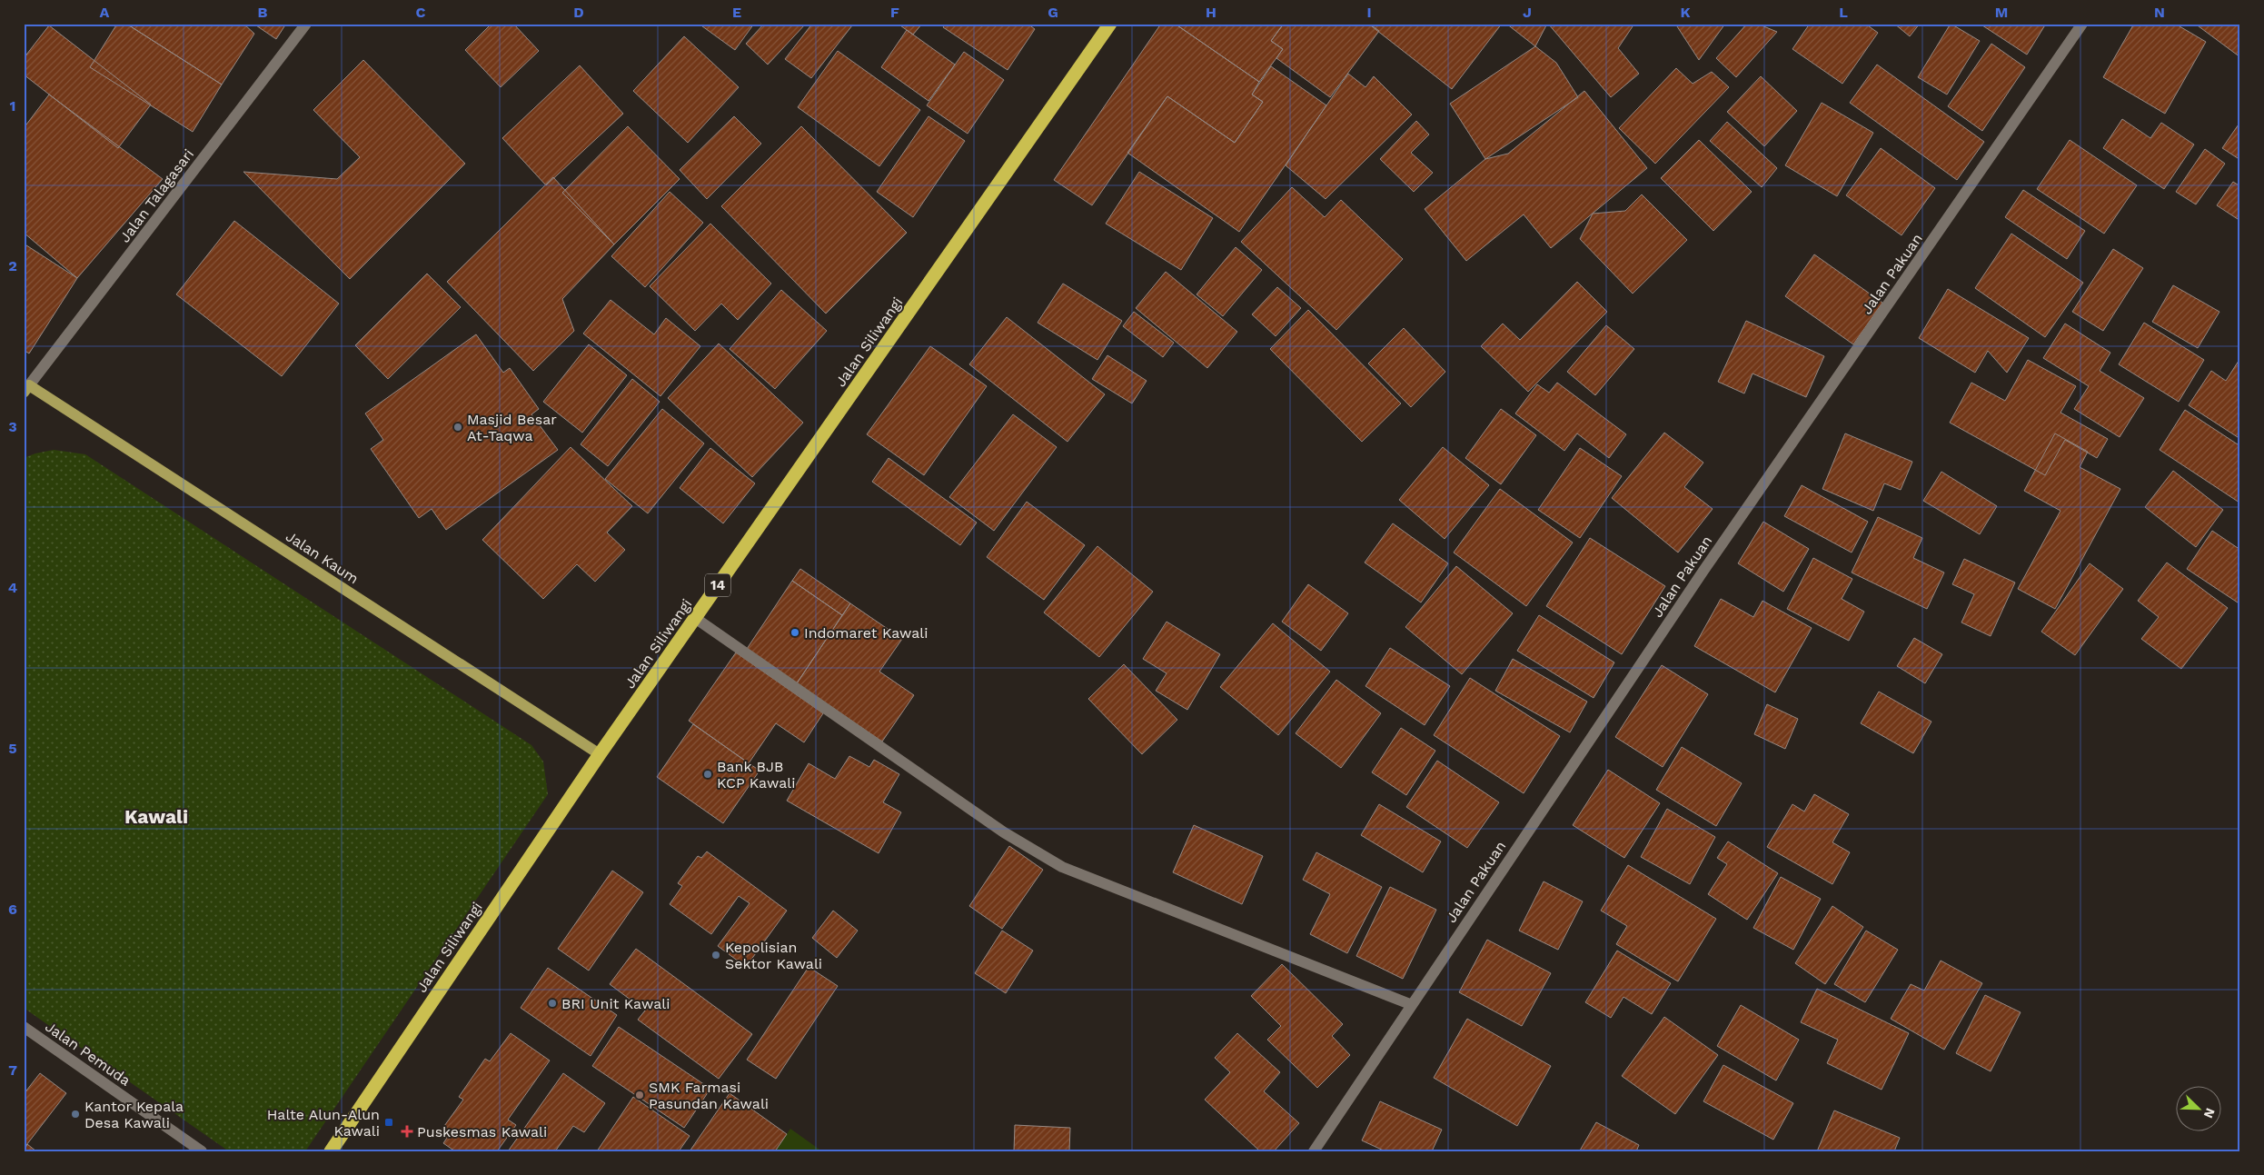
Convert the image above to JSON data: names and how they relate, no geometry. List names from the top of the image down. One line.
{"streets":{"highway":["Jalan Siliwangi","14"],"main road":["Jalan Kaum"],"street":["Jalan Talagasari","Jalan Pakuan","Jalan Pemuda"]},"crossings":[["Jalan Talagasari","Jalan Kaum"],["Jalan Siliwangi","Jalan Kaum"]],"districts":["Kawali"],"places":{"other":["Masjid Besar At-Taqwa","Indomaret Kawali","Bank BJB KCP Kawali","Kepolisian Sektor Kawali","BRI Unit Kawali","SMK Farmasi Pasundan Kawali","Kantor Kepala Desa Kawali"],"transit":["Halte Alun-Alun Kawali"],"health":["Puskesmas Kawali"]},"north":"bottom right","grid":{"columns":["A","B","C","D","E","F","G","H","I","J","K","L","M","N"],"rows":["1","2","3","4","5","6","7"]}}
